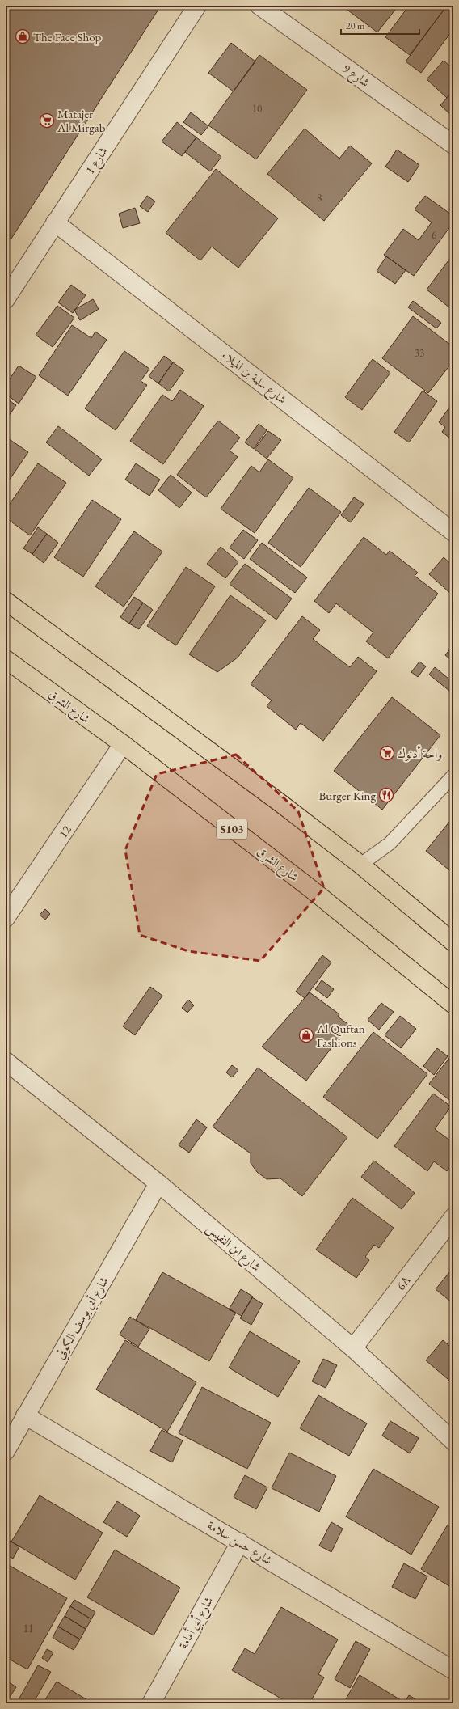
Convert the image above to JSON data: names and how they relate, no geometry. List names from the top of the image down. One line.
{"streets":{"main road":["شارع الشرق","S103"],"street":["شارع 9","شارع 1","شارع سلمة بن الميلاء","12","شارع ابن النفيس","6A","شارع أبي يوسف الكوفي","شارع حسن سلامة","شارع أبي أمامة"]},"crossings":[["شارع 1","شارع سلمة بن الميلاء"],["شارع الشرق","12"],["شارع ابن النفيس","6A"],["شارع ابن النفيس","شارع أبي يوسف الكوفي"],["شارع أبي يوسف الكوفي","شارع حسن سلامة"],["شارع حسن سلامة","شارع أبي أمامة"]],"places":{"shop":["The Face Shop","Al Quftan Fashions"],"supermarket":["Matajer Al Mirgab","واحة أدنوك"],"restaurant":["Burger King"]},"house_numbers":["10","8","6","33","11"],"scale_bar":"20 m"}
